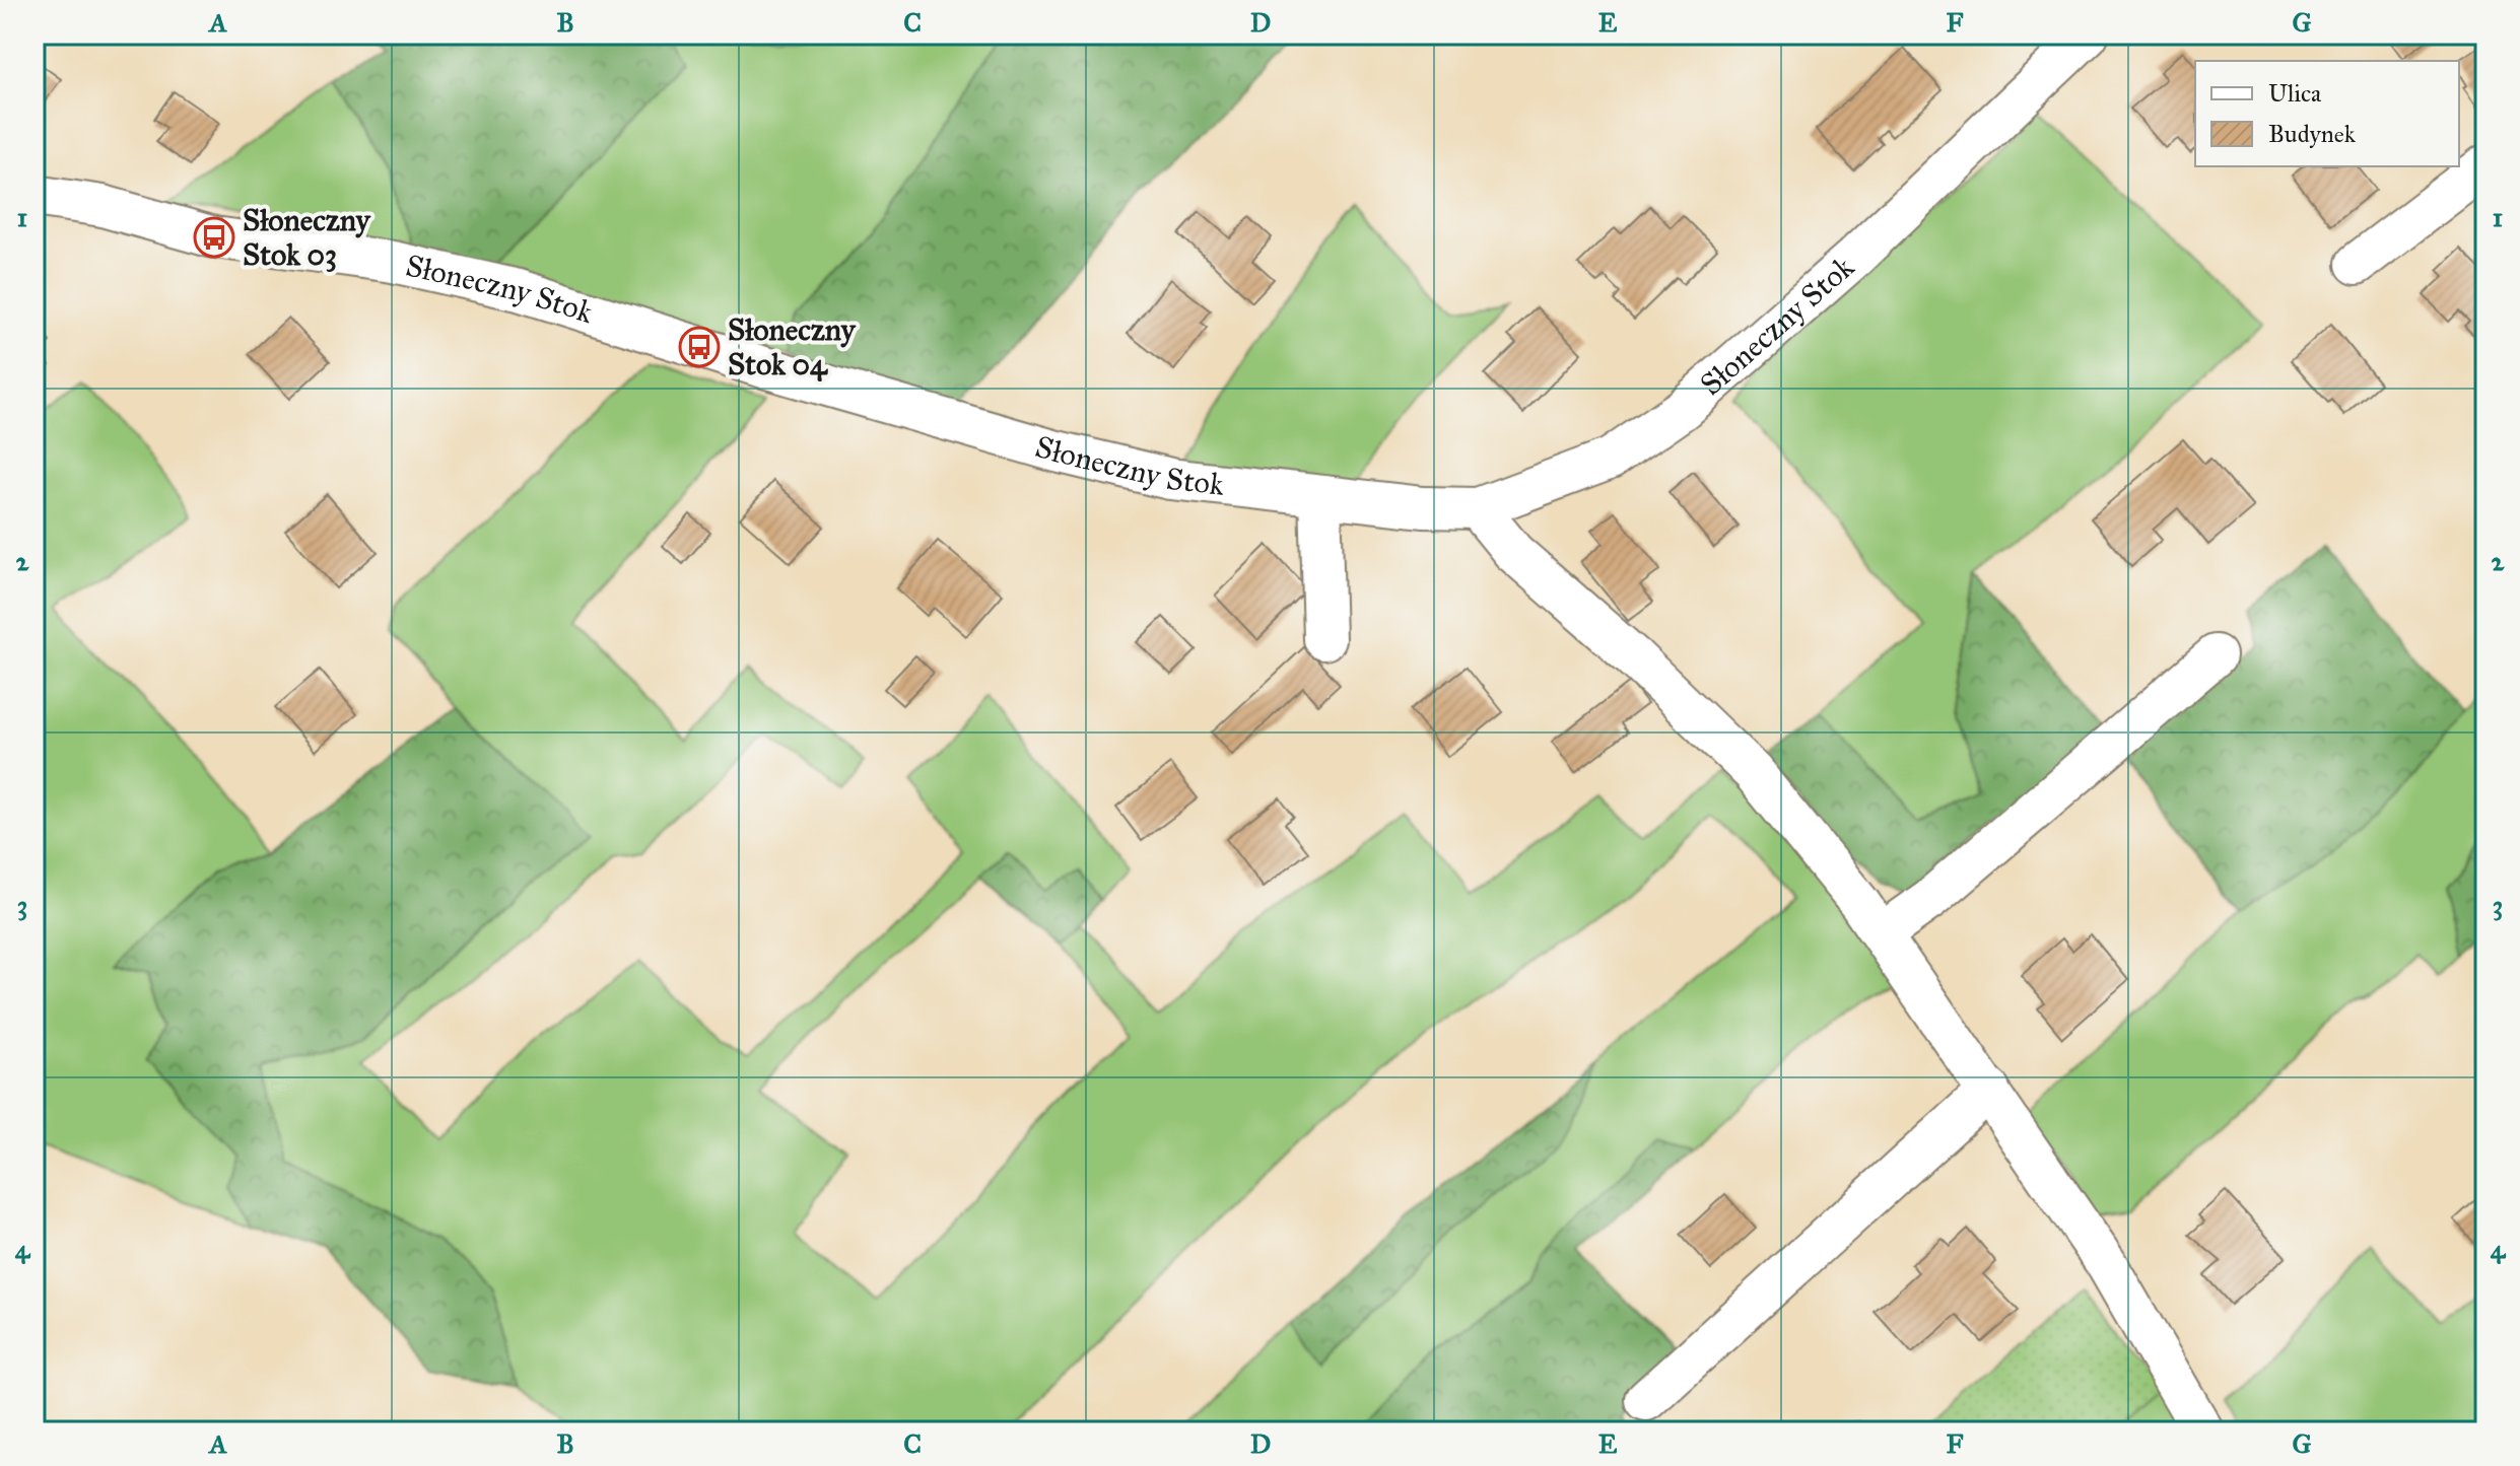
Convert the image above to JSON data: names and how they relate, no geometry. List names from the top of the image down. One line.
{"streets":{"street":["Słoneczny Stok"]},"places":{"bus stop":["Słoneczny Stok 03","Słoneczny Stok 04"]},"legend":["Ulica","Budynek"],"grid":{"columns":["A","B","C","D","E","F","G"],"rows":["1","2","3","4"]}}
